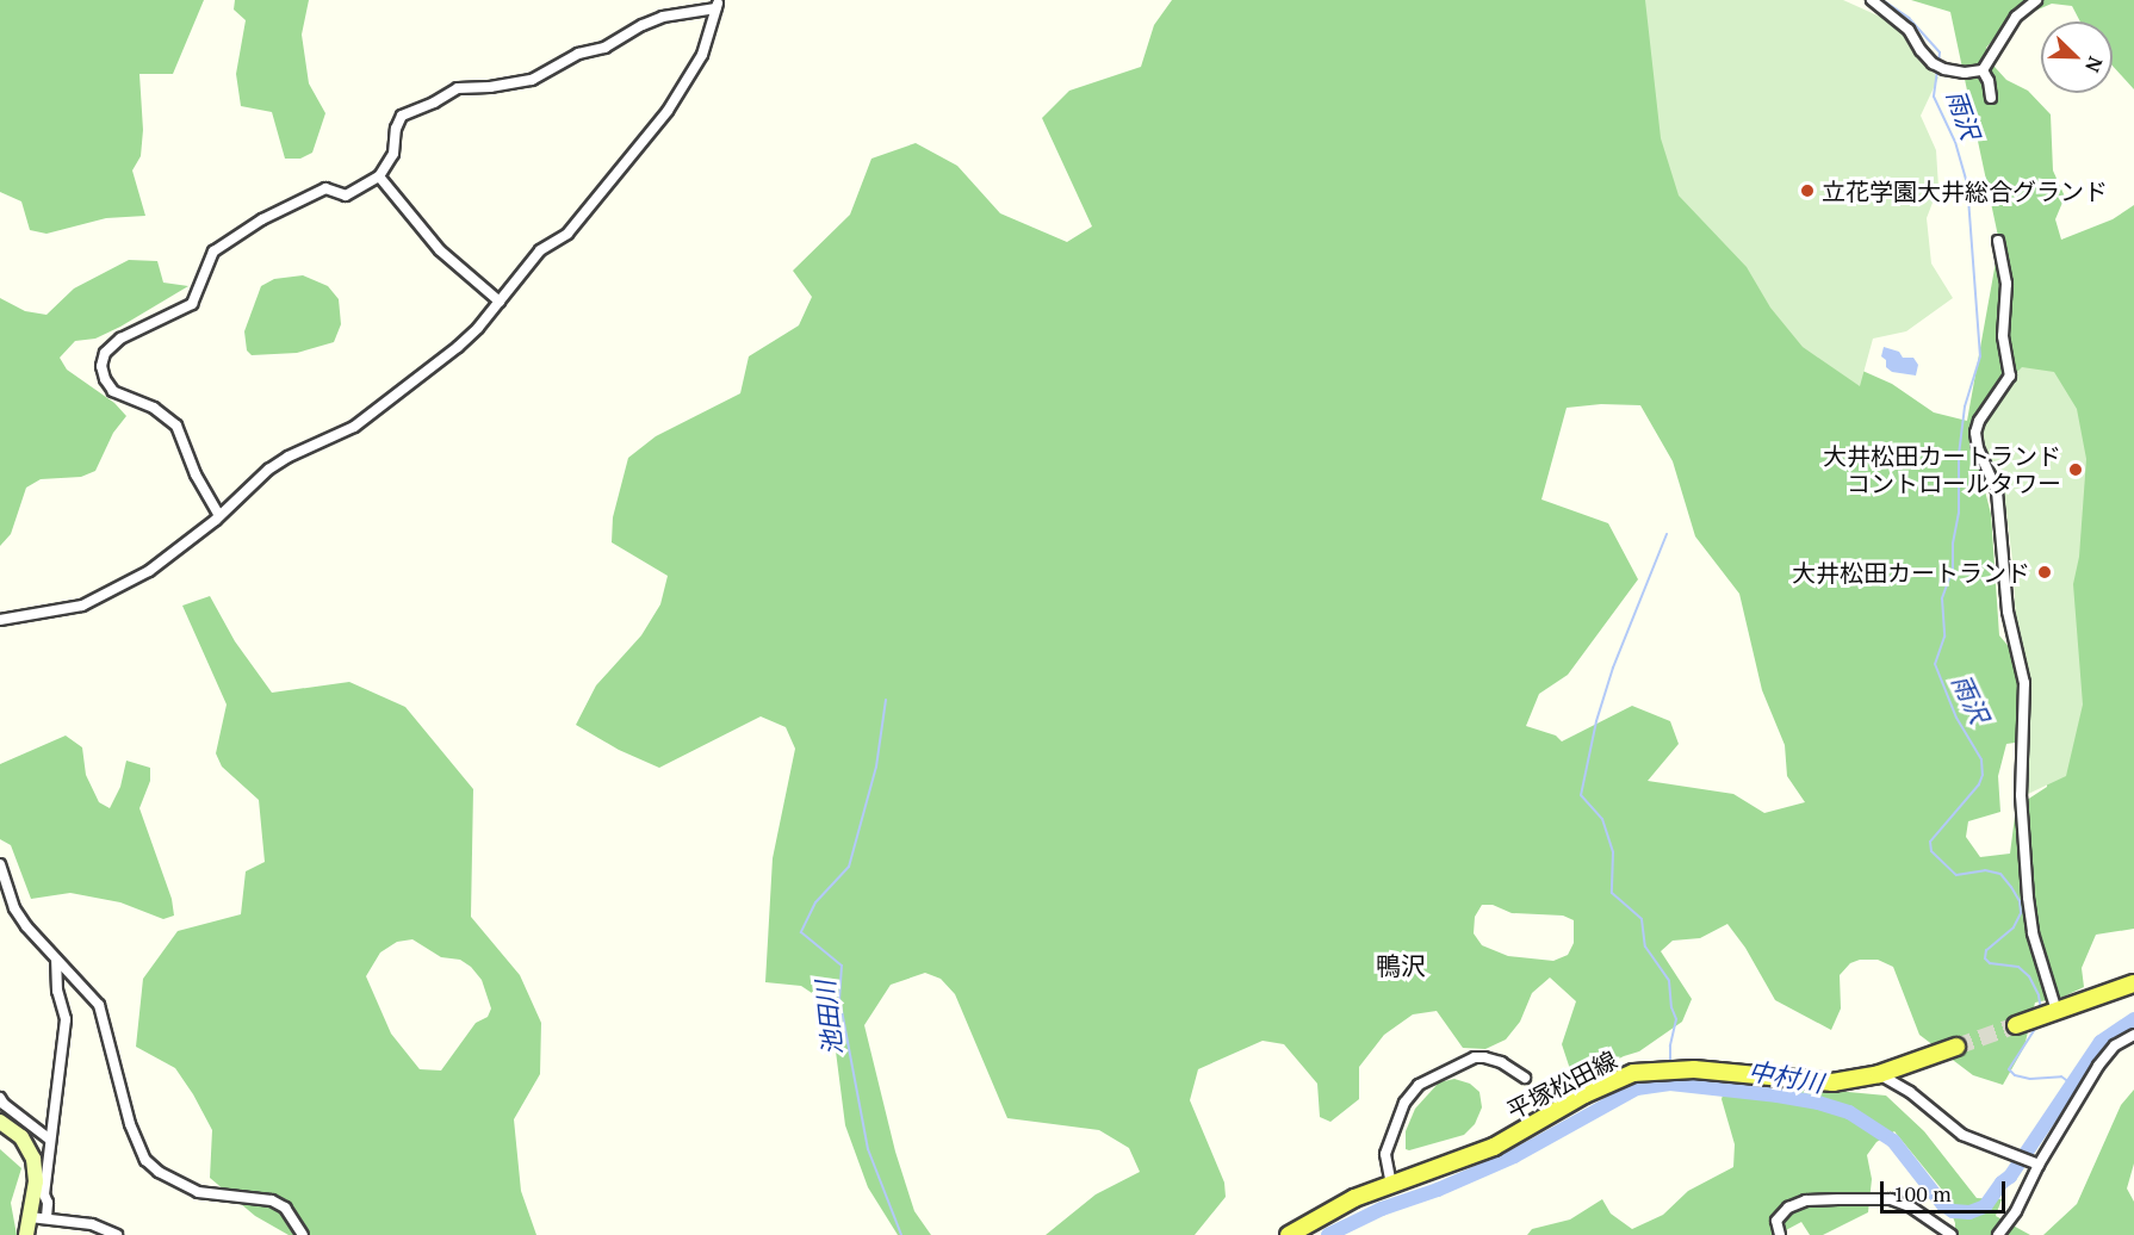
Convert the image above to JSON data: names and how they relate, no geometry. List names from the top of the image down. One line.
{"streets":{"main road":["平塚松田線"]},"districts":["鴨沢"],"water":["雨沢","池田川","中村川"],"places":["立花学園大井総合グランド","大井松田カートランド コントロールタワー","大井松田カートランド"],"scale_bar":"100 m","north":"bottom right"}
